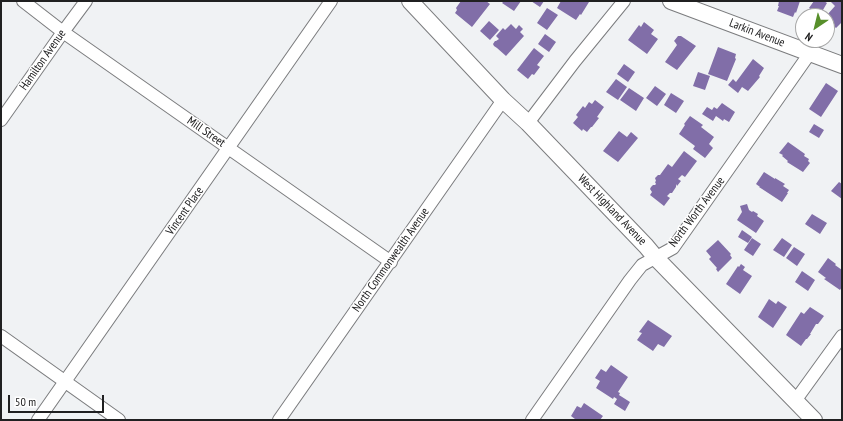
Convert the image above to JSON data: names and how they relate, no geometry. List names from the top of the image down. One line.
{"streets":{"main road":["Larkin Avenue","West Highland Avenue"],"street":["Hamilton Avenue","Mill Street","Vincent Place","North Worth Avenue","North Commonwealth Avenue"]},"crossings":[["Larkin Avenue","North Worth Avenue"],["Hamilton Avenue","Mill Street"],["Mill Street","Vincent Place"],["Mill Street","North Commonwealth Avenue"],["West Highland Avenue","North Worth Avenue"],["West Highland Avenue","North Commonwealth Avenue"]],"scale_bar":"50 m","north":"bottom left"}
